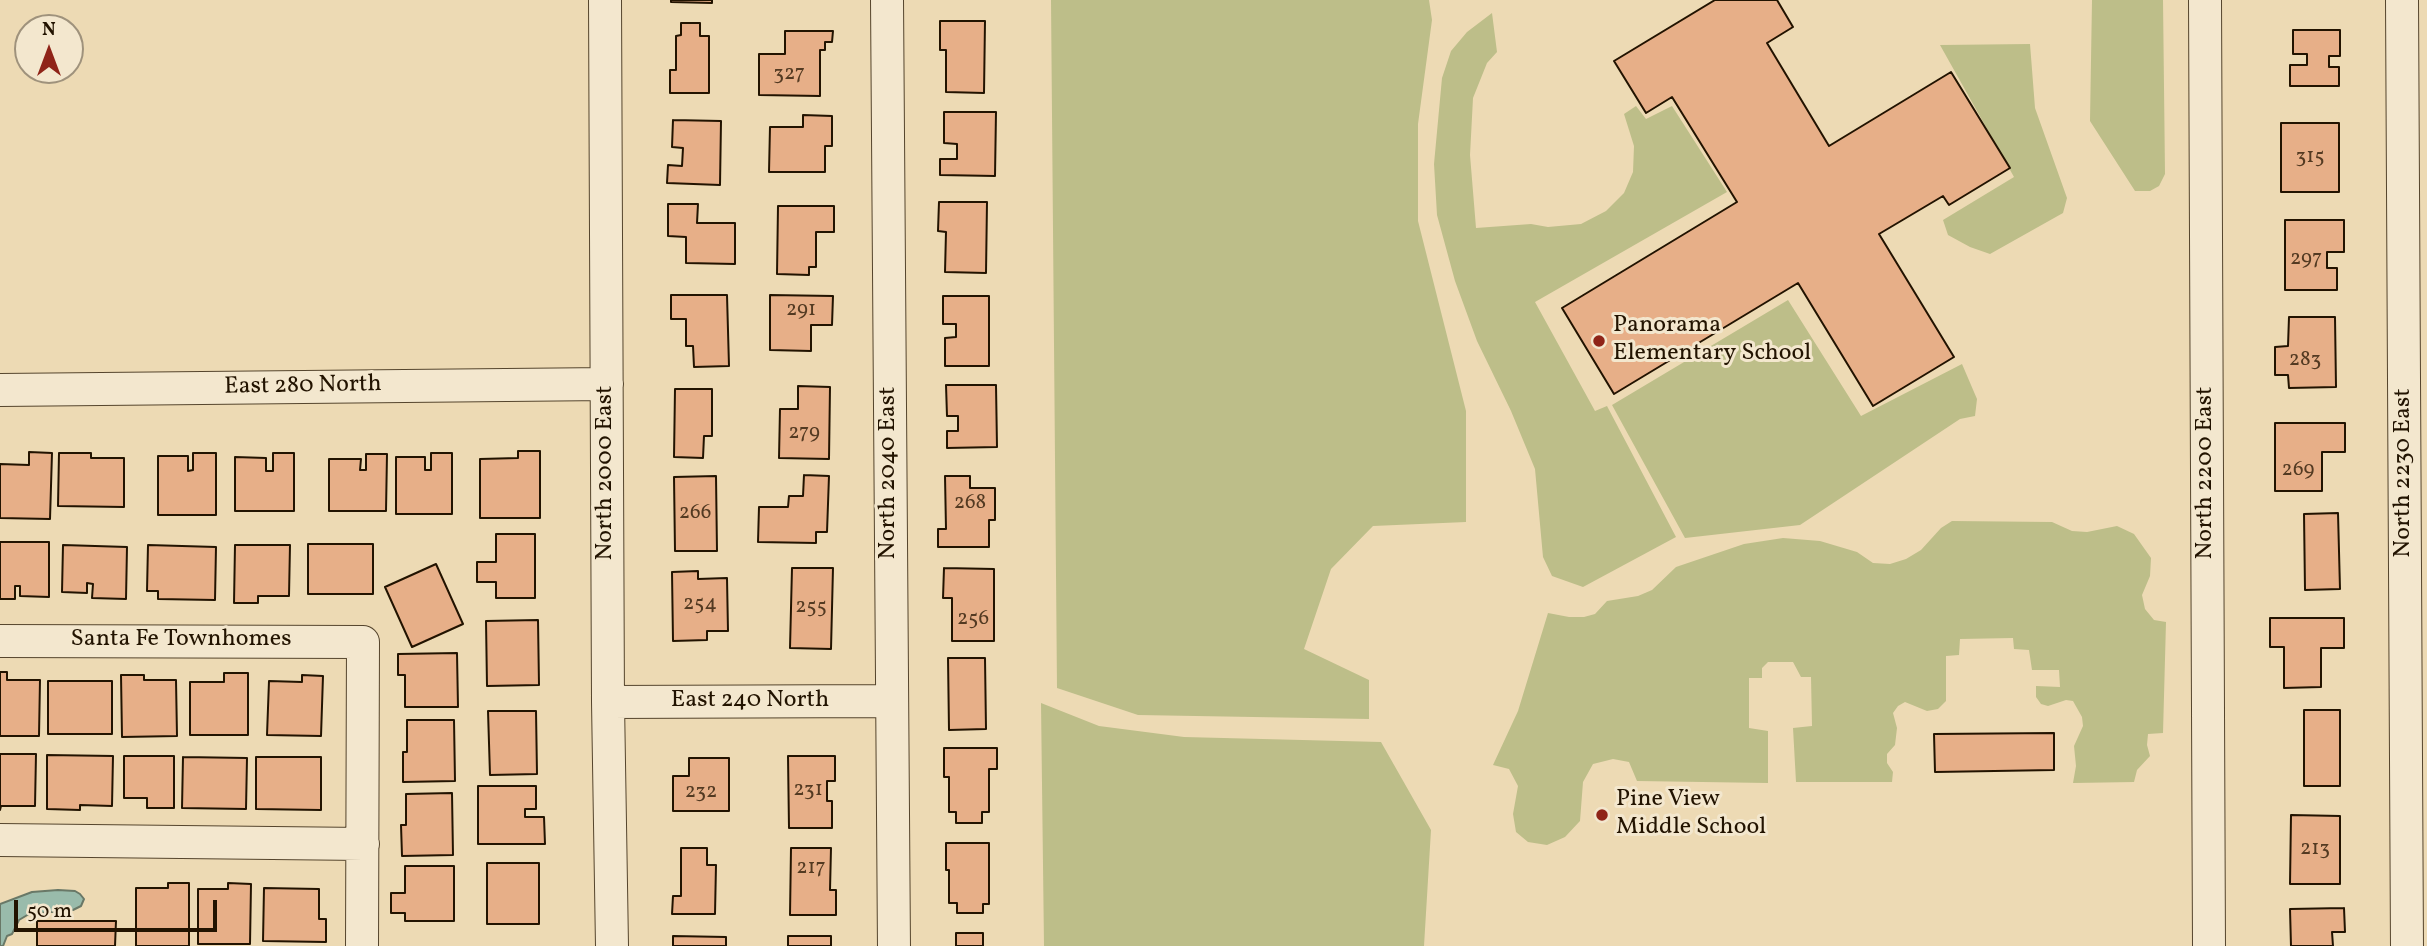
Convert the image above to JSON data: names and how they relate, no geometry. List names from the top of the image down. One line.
{"streets":{"street":["East 280 North","North 2000 East","North 2040 East","North 2200 East","North 2230 East","Santa Fe Townhomes","East 240 North"]},"crossings":[["East 280 North","North 2000 East"],["North 2000 East","East 240 North"],["North 2040 East","East 240 North"]],"places":["Panorama Elementary School","Pine View Middle School"],"house_numbers":["327","315","297","291","283","279","269","268","266","254","255","256","231","232","213","217"],"scale_bar":"50 m","north":"top"}
